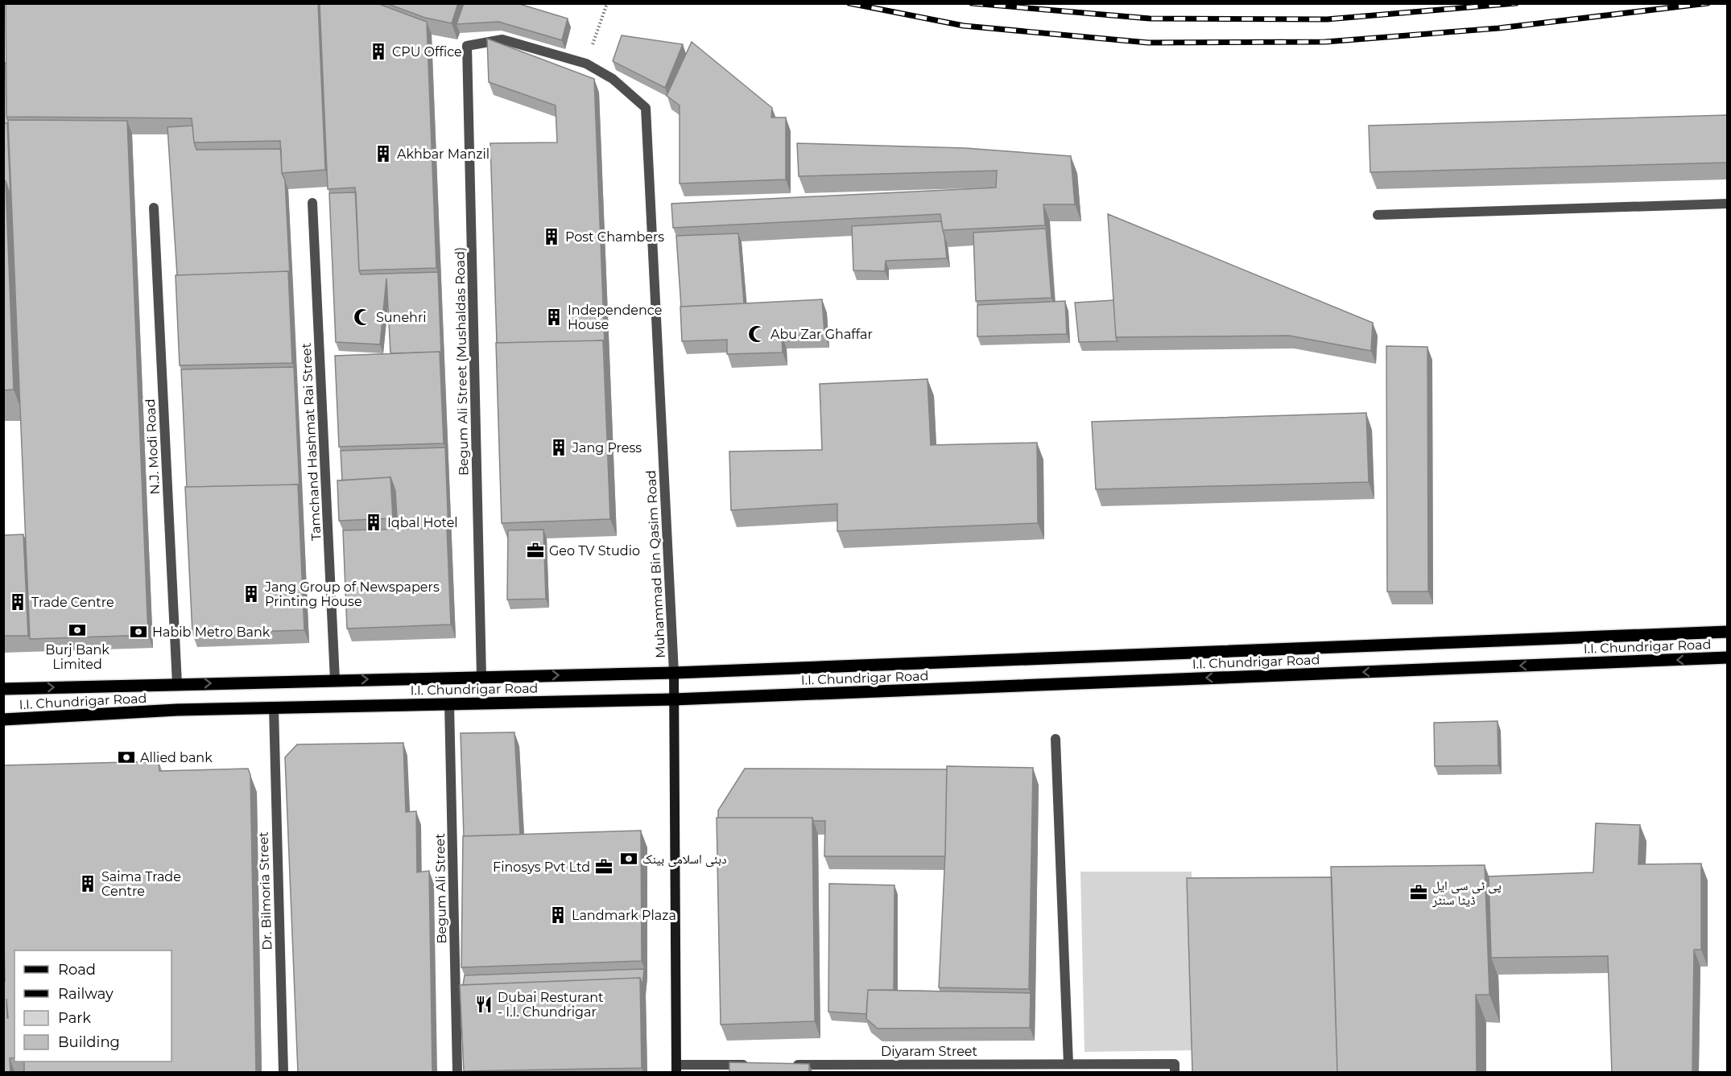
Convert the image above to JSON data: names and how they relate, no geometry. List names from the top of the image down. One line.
{"streets":{"main road":["Muhammad Bin Qasim Road","I.I. Chundrigar Road"],"street":["Begum Ali Street (Mushaldas Road)","Tamchand Hashmat Rai Street","N.J. Modi Road","Begum Ali Street","Dr. Bilmoria Street","Diyaram Street"]},"crossings":[["Begum Ali Street (Mushaldas Road)","Muhammad Bin Qasim Road"],["Begum Ali Street (Mushaldas Road)","I.I. Chundrigar Road"],["Tamchand Hashmat Rai Street","I.I. Chundrigar Road"],["N.J. Modi Road","I.I. Chundrigar Road"],["Muhammad Bin Qasim Road","I.I. Chundrigar Road"],["I.I. Chundrigar Road","Begum Ali Street"],["I.I. Chundrigar Road","Dr. Bilmoria Street"]],"places":{"building":["CPU Office","Akhbar Manzil","Post Chambers","Independence House","Jang Press","Iqbal Hotel","Jang Group of Newspapers Printing House","Trade Centre","Saima Trade Centre","Landmark Plaza"],"mosque":["Sunehri","Abu Zar Ghaffar"],"office":["Geo TV Studio","Finosys Pvt Ltd","پی ٹی سی ایل ڈیٹا سنٹر"],"bank":["Burj Bank Limited","Habib Metro Bank","Allied bank","دبئی اسلامی بینک"],"restaurant":["Dubai Resturant - I.I. Chundrigar"]},"legend":["Road","Railway","Park","Building"]}
